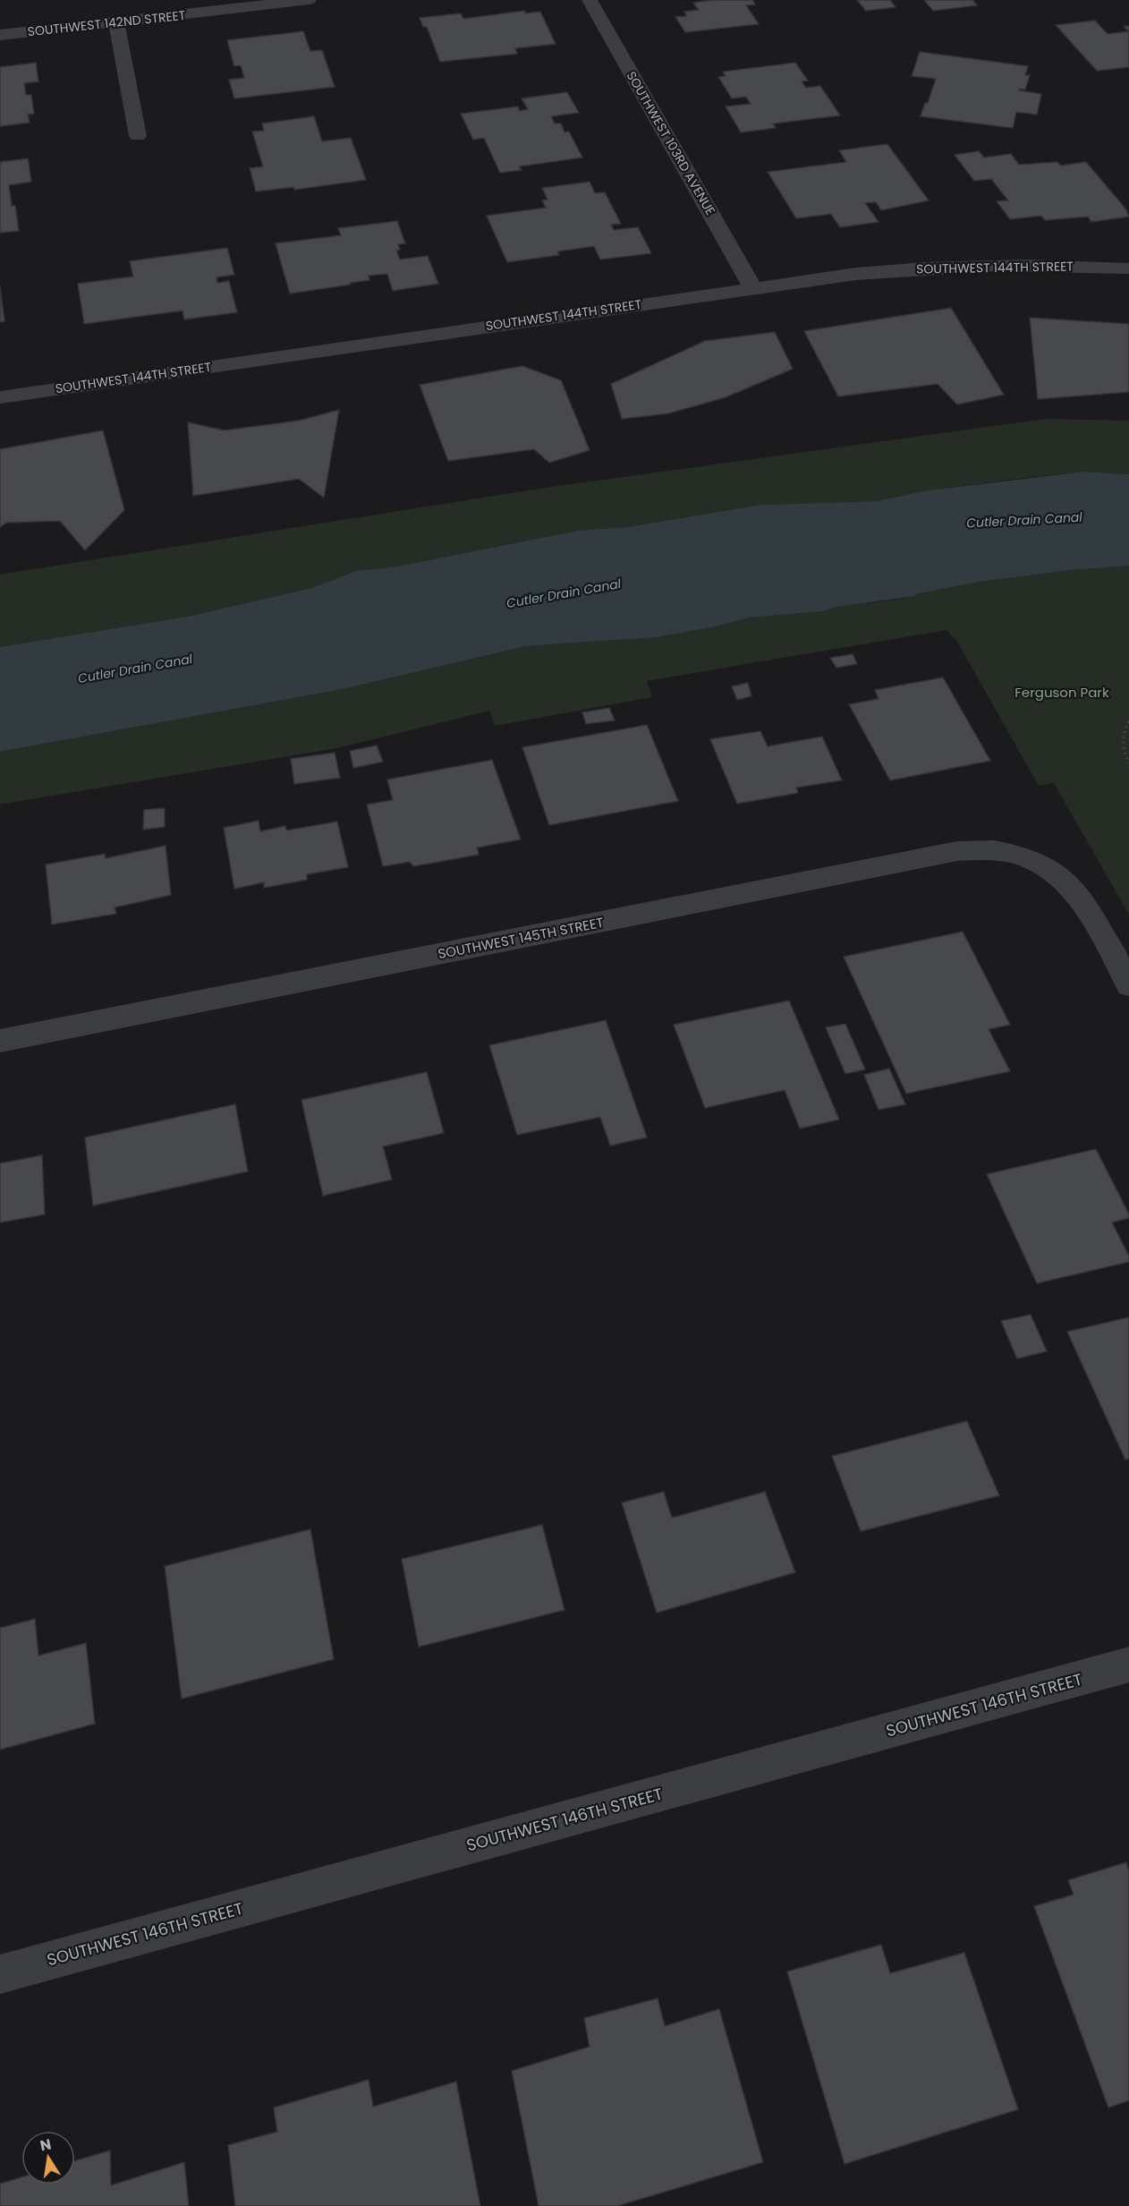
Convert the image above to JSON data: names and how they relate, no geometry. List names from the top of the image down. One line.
{"streets":{"street":["SOUTHWEST 142ND STREET","SOUTHWEST 103RD AVENUE","SOUTHWEST 144TH STREET","SOUTHWEST 145TH STREET","SOUTHWEST 146TH STREET"]},"crossings":[["SOUTHWEST 103RD AVENUE","SOUTHWEST 144TH STREET"]],"water":["Cutler Drain Canal"],"parks":["Ferguson Park"],"north":"top"}
